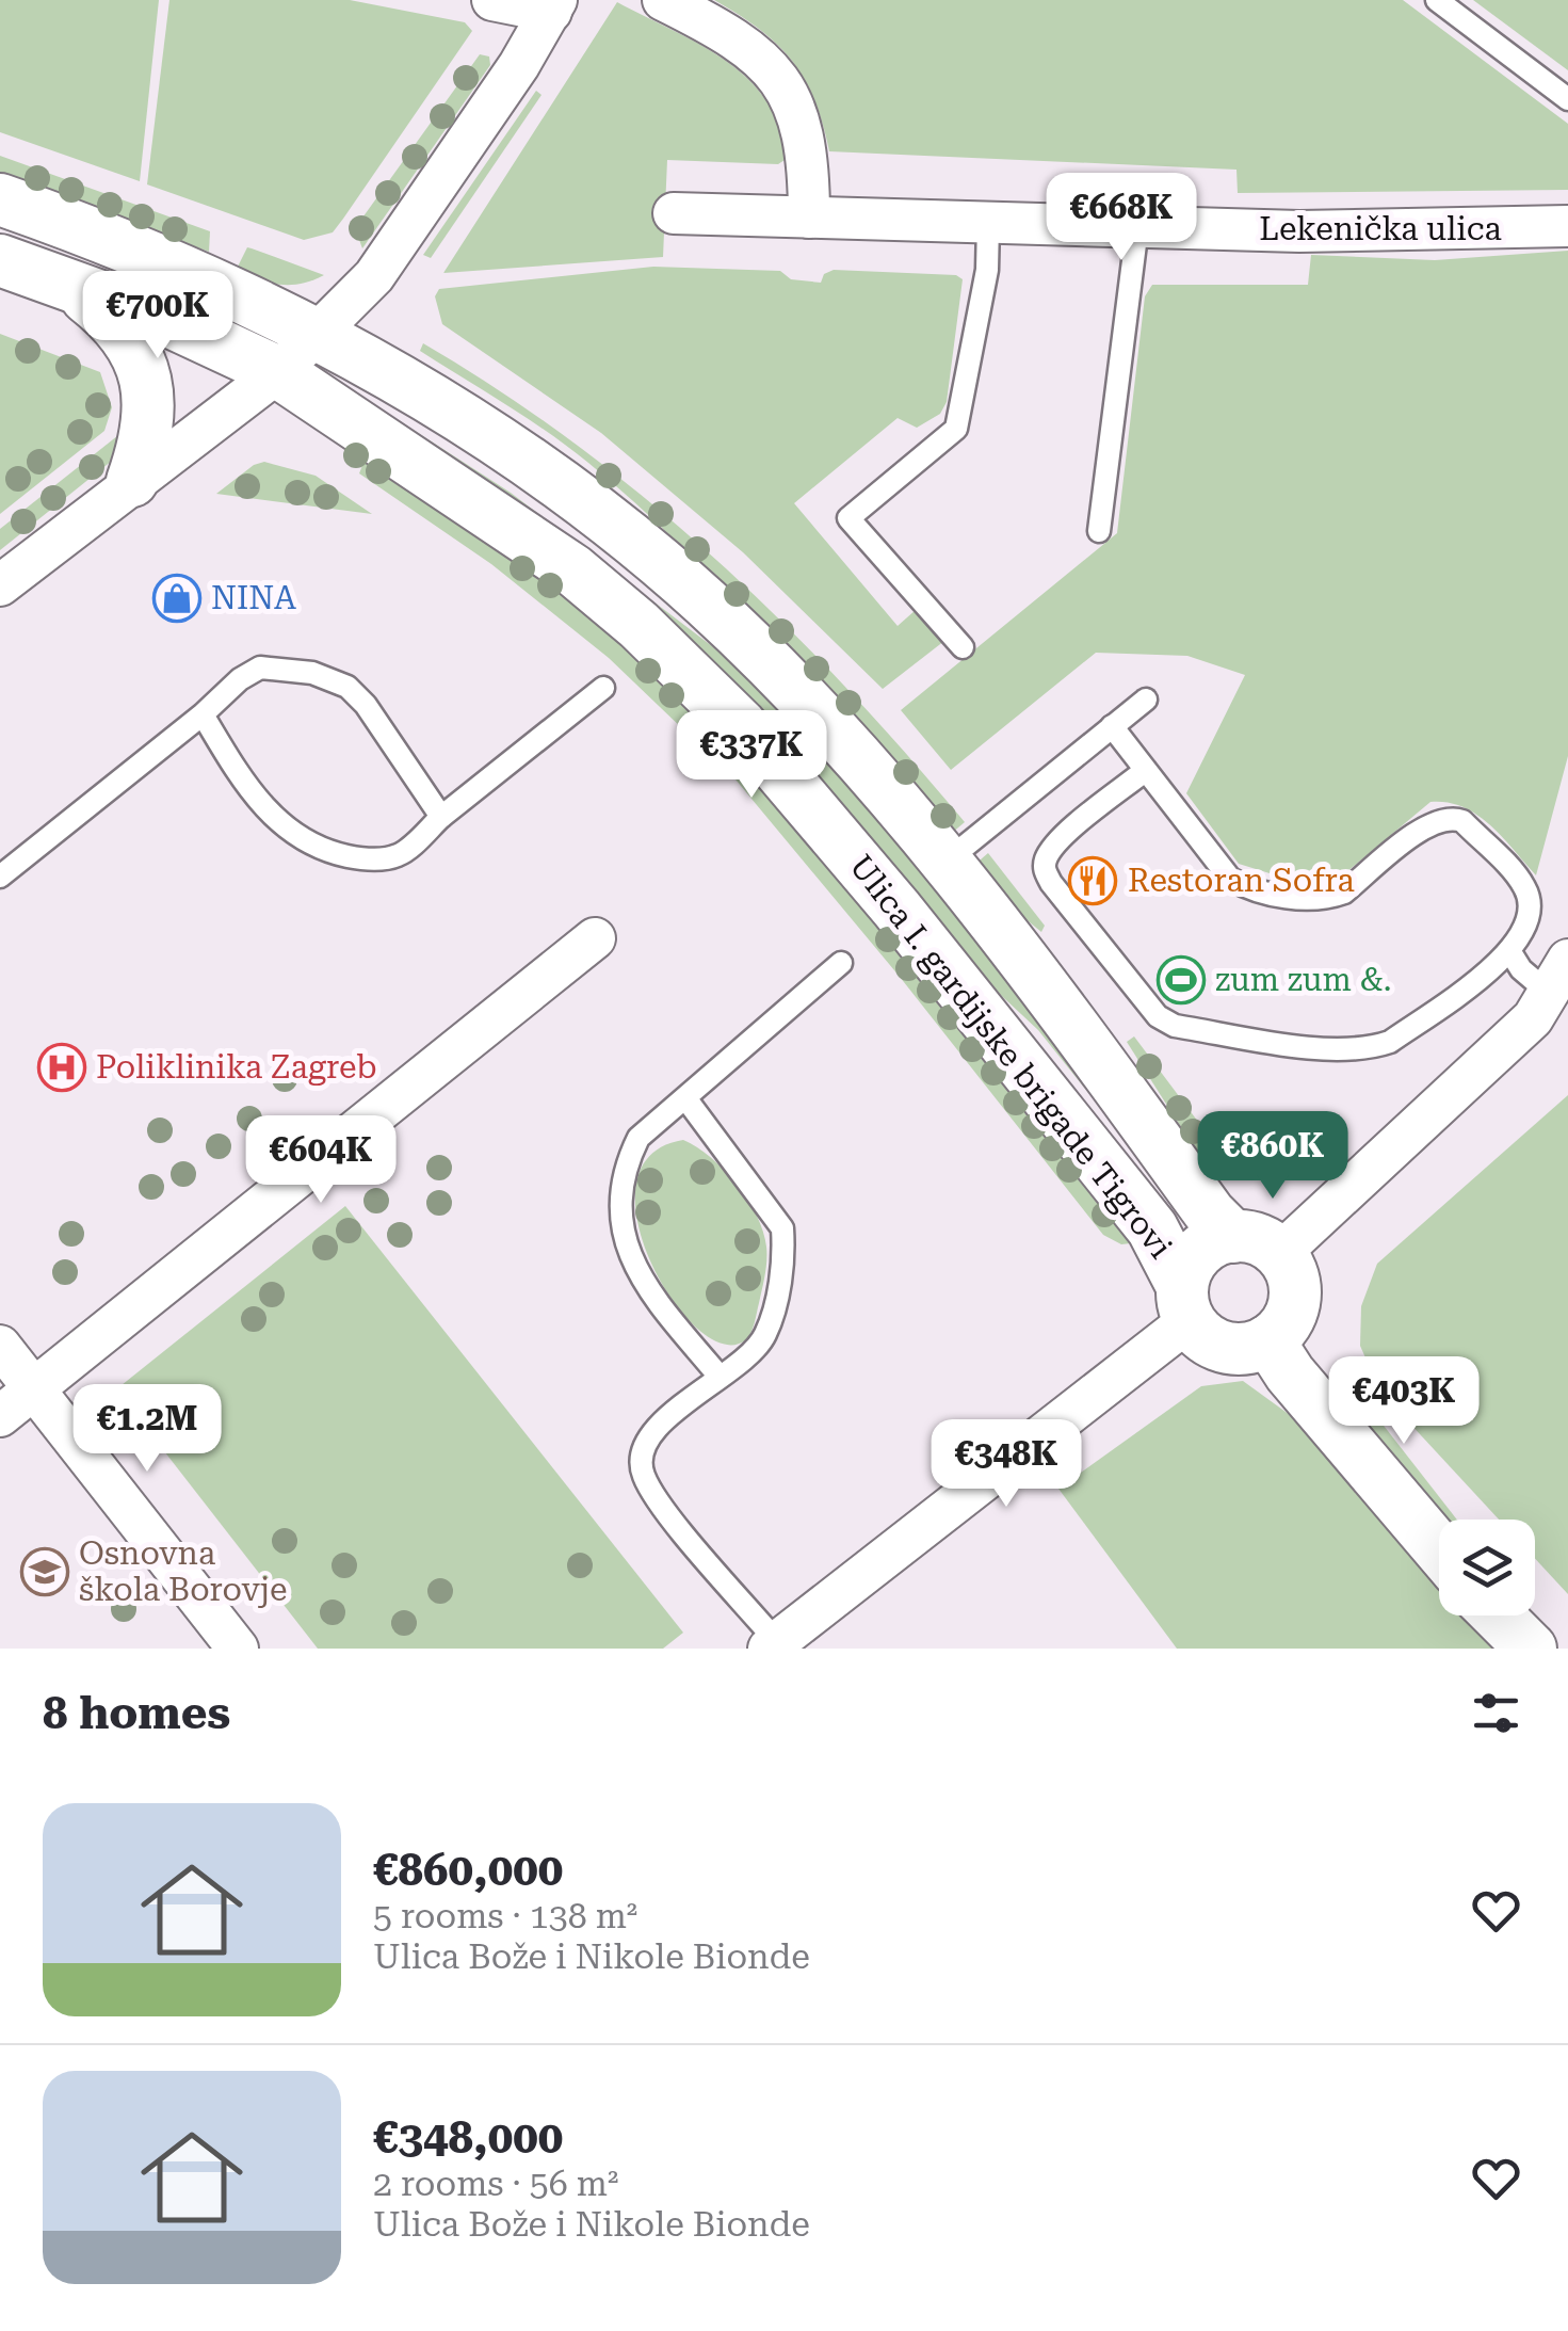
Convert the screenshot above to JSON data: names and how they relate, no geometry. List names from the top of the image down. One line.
{"streets":{"street":["Lekenička ulica","Ulica I. gardijske brigade Tigrovi"]},"places":{"shop":["NINA"],"restaurant":["Restoran Sofra"],"sports":["zum zum &."],"hospital":["Poliklinika Zagreb"],"school or university":["Osnovna škola Borovje"]},"page":{"price":["€668K","€700K","€337K","€860K","€604K","€403K","€1.2M","€348K"],"heading":"8 homes","list":[{"name":"€860,000","note":"5 rooms · 138 m² · Ulica Bože i Nikole Bionde"},{"name":"€348,000","note":"2 rooms · 56 m² · Ulica Bože i Nikole Bionde"}]}}
